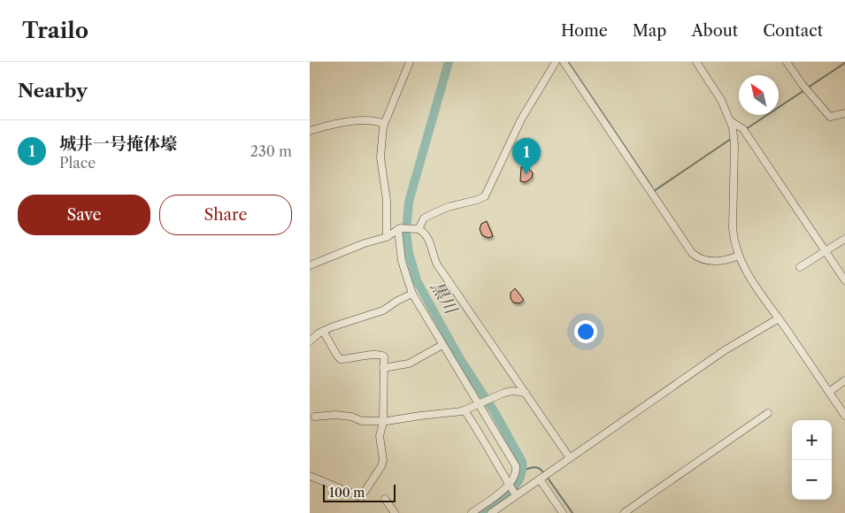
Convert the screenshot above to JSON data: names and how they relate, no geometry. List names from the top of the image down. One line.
{"water":["黒川"],"scale_bar":"100 m","north":"top left","page":{"header":"Trailo","nav":["Home","Map","About","Contact"],"heading":"Nearby","list":[{"mark":"1","name":"城井一号掩体壕","note":"Place","value":"230 m"}],"pins":"1","buttons":["Save","Share"],"map_buttons":["+","−"],"scale":"100 m"}}
